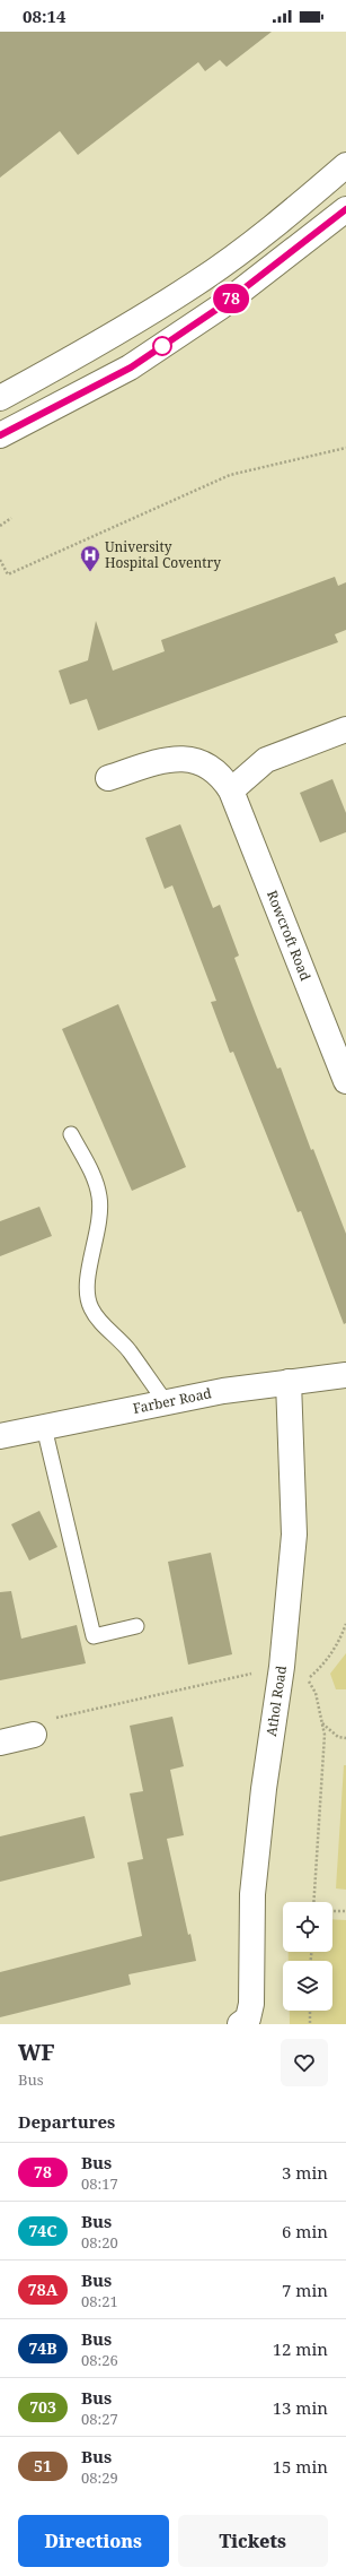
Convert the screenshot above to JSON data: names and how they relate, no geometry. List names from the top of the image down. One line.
{"streets":{"street":["Rowcroft Road","Farber Road","Athol Road"]},"crossings":[["Farber Road","Athol Road"]],"places":{"hospital":["University Hospital Coventry"]},"lines":["bus line 78"],"page":{"status":"08:14","on_map":"78","heading":[["WF","Bus"],"Departures"],"list":[{"mark":"78","name":"Bus","note":"08:17","value":"3 min"},{"mark":"74C","name":"Bus","note":"08:20","value":"6 min"},{"mark":"78A","name":"Bus","note":"08:21","value":"7 min"},{"mark":"74B","name":"Bus","note":"08:26","value":"12 min"},{"mark":"703","name":"Bus","note":"08:27","value":"13 min"},{"mark":"51","name":"Bus","note":"08:29","value":"15 min"}],"buttons":["Directions","Tickets"]}}
